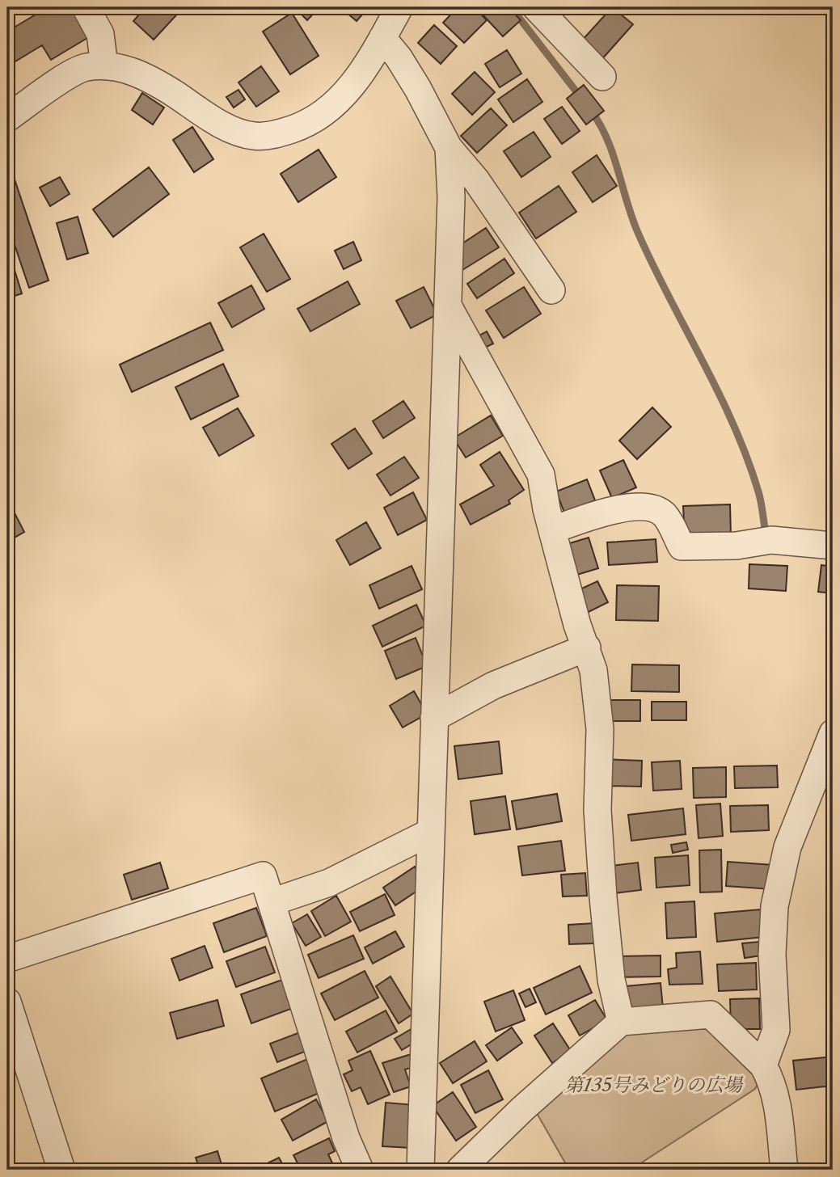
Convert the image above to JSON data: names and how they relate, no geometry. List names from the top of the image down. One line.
{"parks":["第135号みどりの広場"]}
